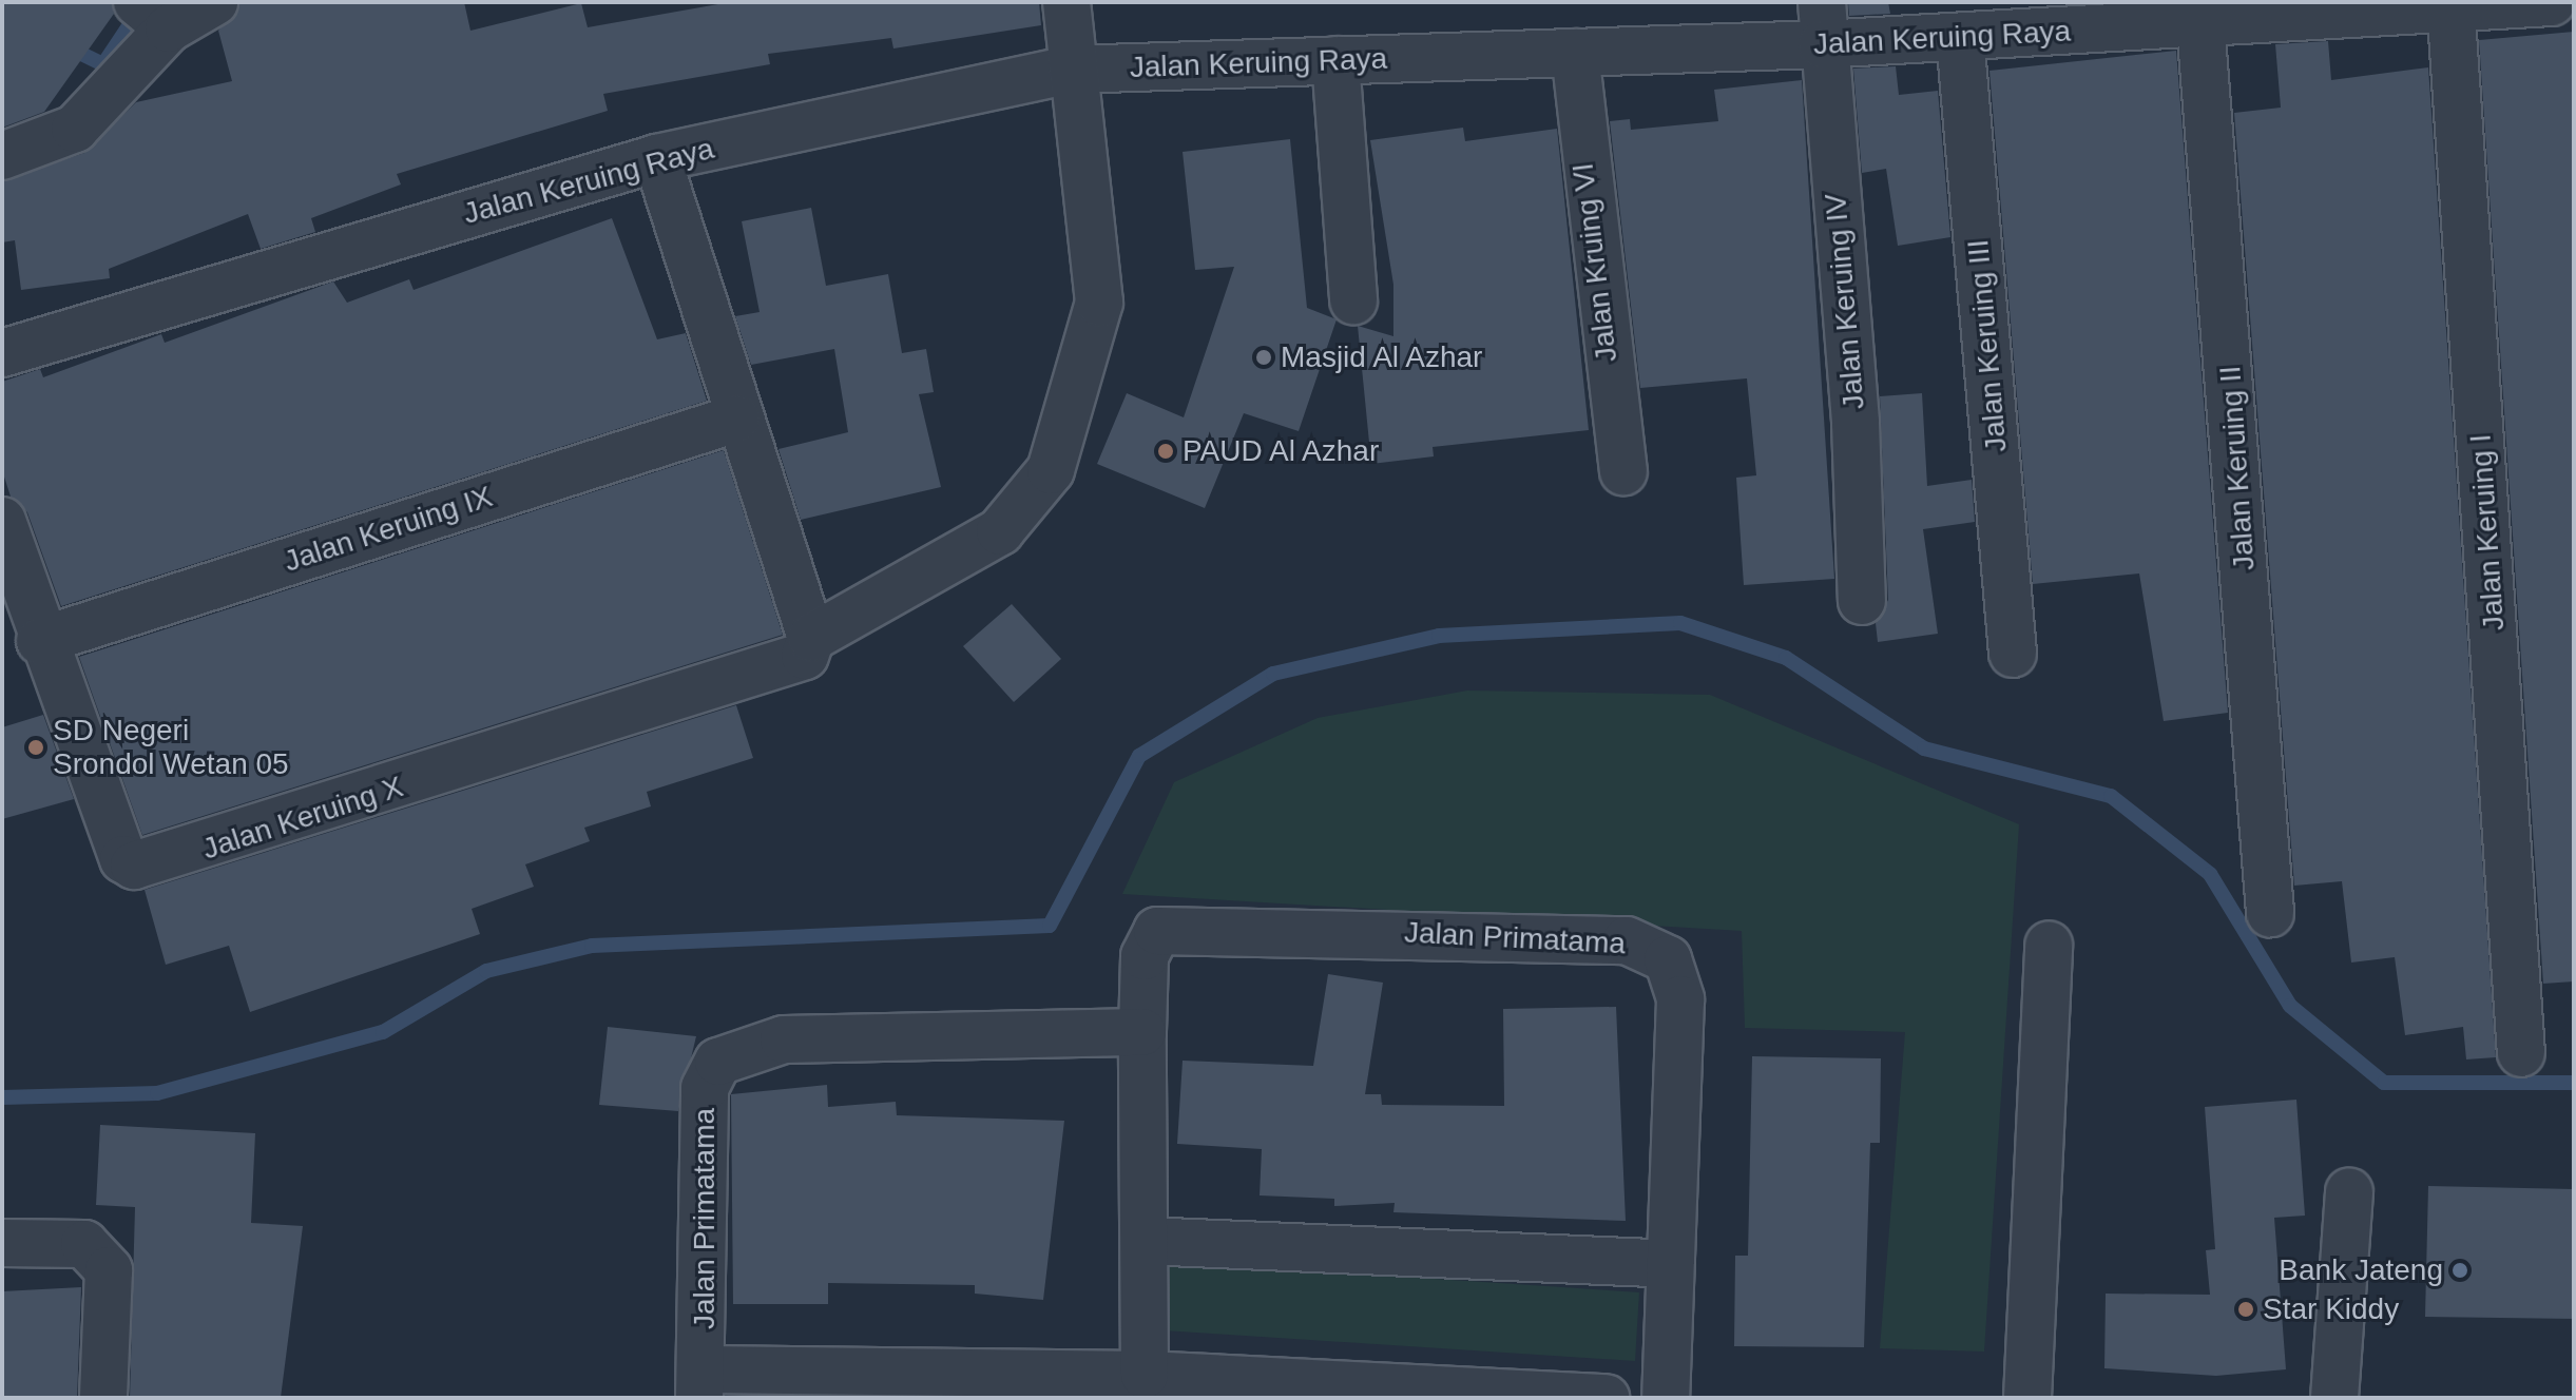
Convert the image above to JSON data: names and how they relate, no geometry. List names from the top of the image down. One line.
{"streets":{"street":["Jalan Keruing Raya","Jalan Kruing VI","Jalan Keruing IV","Jalan Keruing III","Jalan Keruing II","Jalan Keruing IX","Jalan Keruing I","Jalan Keruing X","Jalan Primatama"]},"crossings":[["Jalan Keruing Raya","Jalan Kruing VI"],["Jalan Keruing Raya","Jalan Keruing IV"],["Jalan Keruing Raya","Jalan Keruing III"],["Jalan Keruing Raya","Jalan Keruing II"],["Jalan Keruing Raya","Jalan Keruing I"],["Jalan Keruing IX","Jalan Keruing X"]],"places":["Masjid Al Azhar","PAUD Al Azhar","SD Negeri Srondol Wetan 05","Bank Jateng","Star Kiddy"]}
